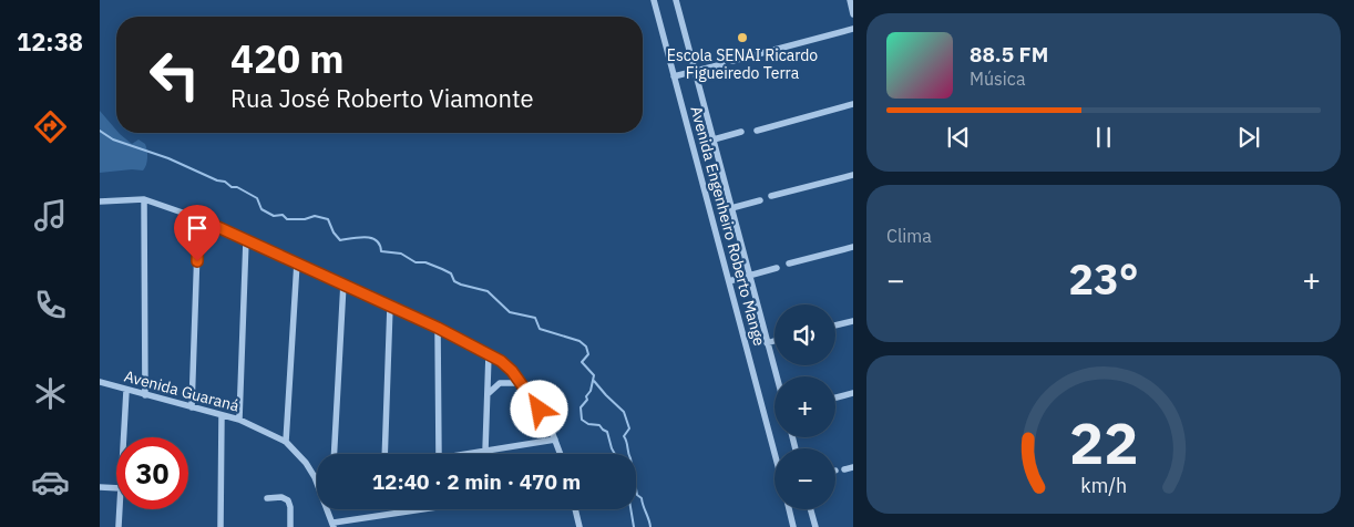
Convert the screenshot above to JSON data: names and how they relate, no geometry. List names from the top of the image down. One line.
{"streets":{"street":["Avenida Engenheiro Roberto Mange","Avenida Guaraná"]},"places":["Escola SENAI Ricardo Figueiredo Terra"],"page":{"tabs":"12:38","turn":["420 m","Rua José Roberto Viamonte"],"song":["88.5 FM","Música"],"tile":"Clima","heat":["−","23°","+"],"map_buttons":["+","−"],"limit":"30","trip":"12:40 · 2 min · 470 m","gauge":["22","km/h"]}}
